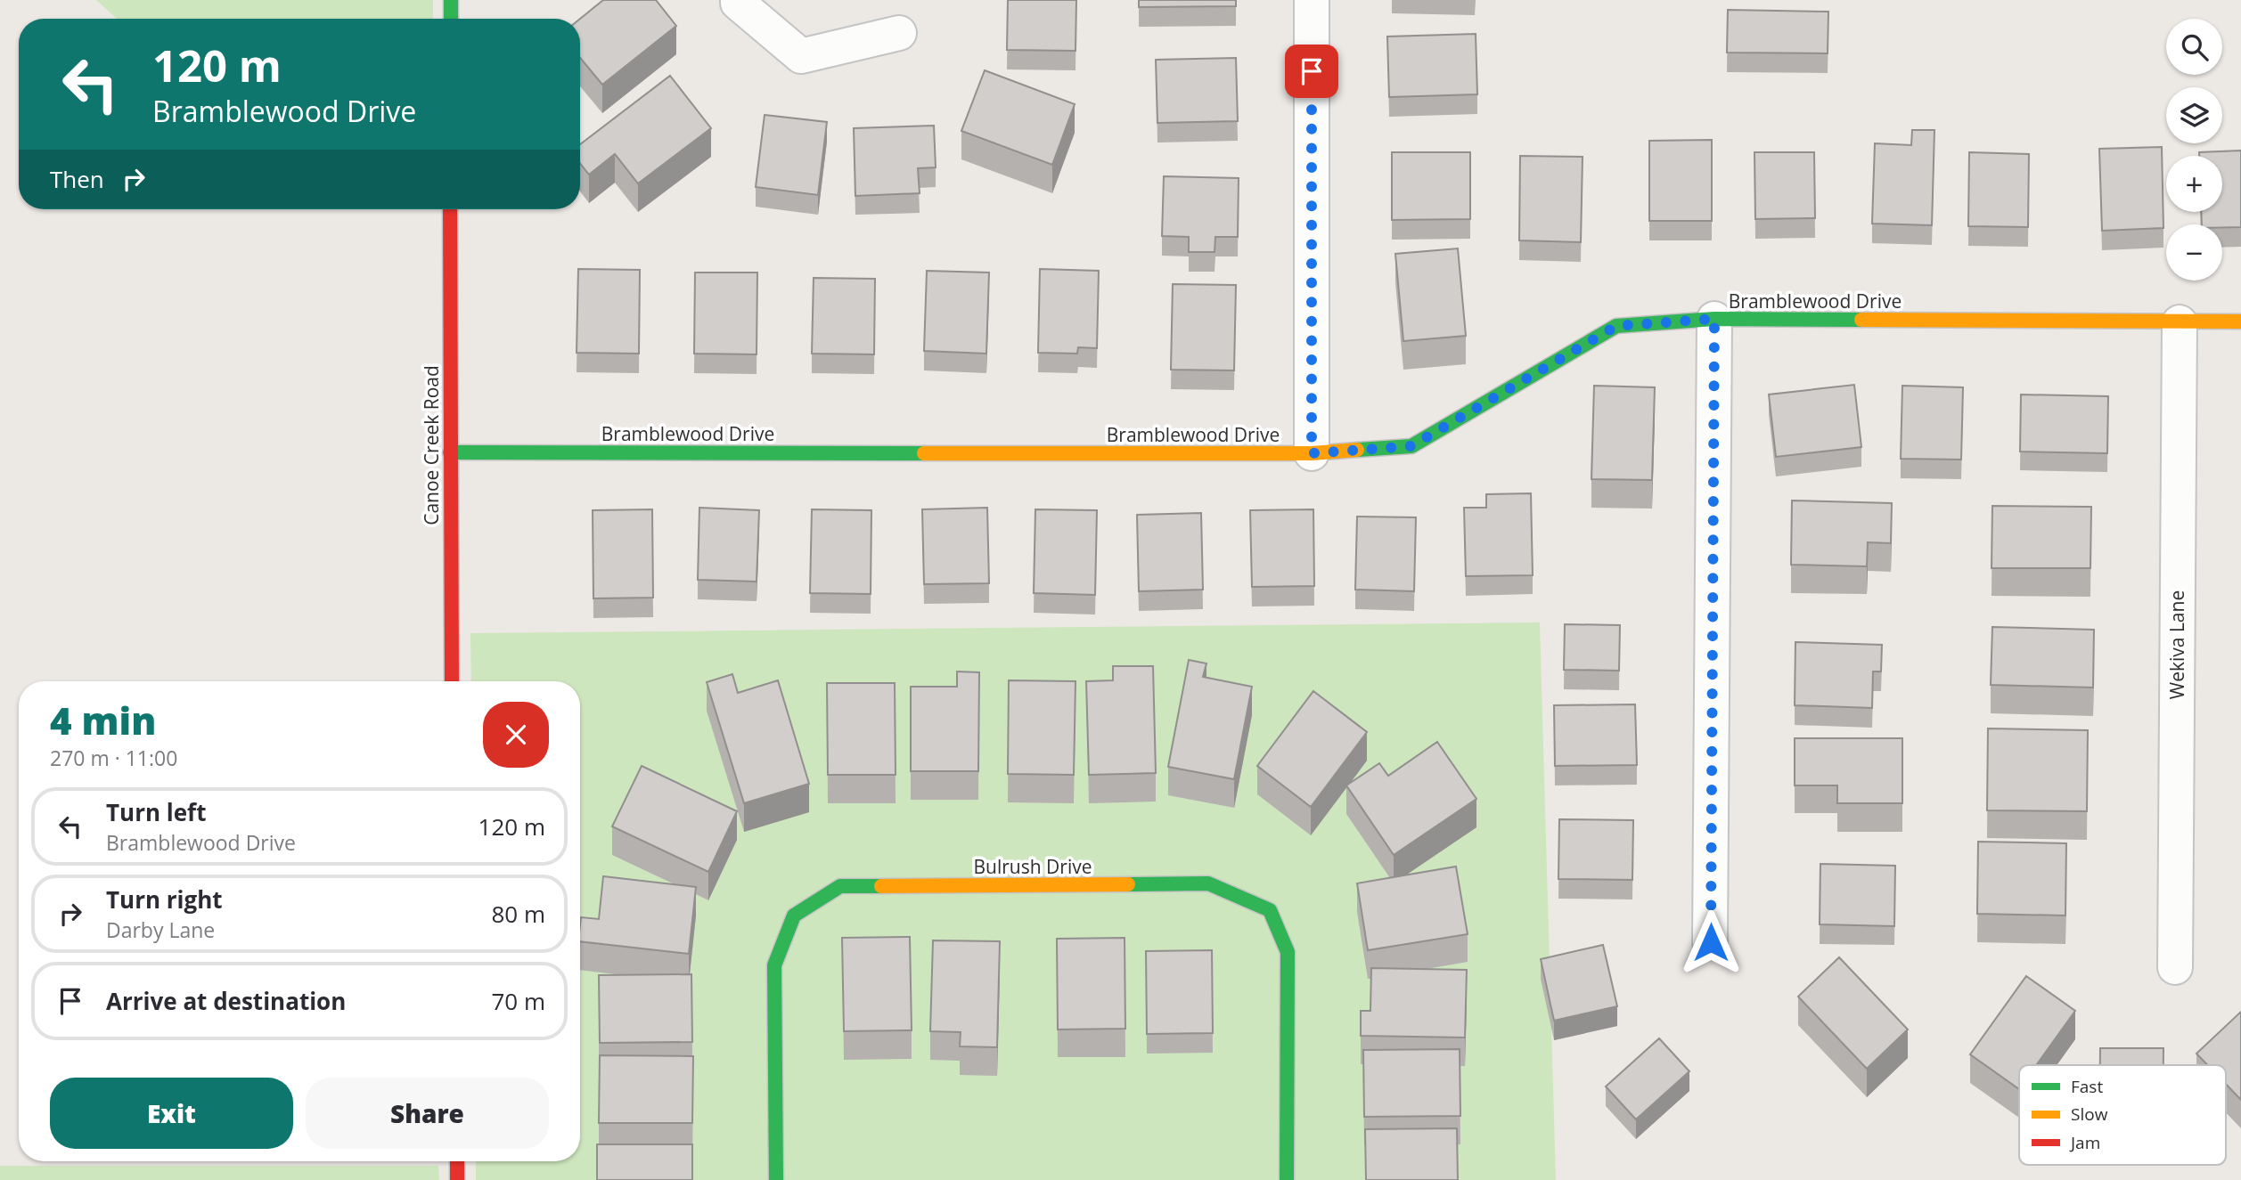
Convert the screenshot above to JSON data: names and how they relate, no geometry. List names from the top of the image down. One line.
{"streets":{"street":["Bramblewood Drive","Canoe Creek Road","Wekiva Lane","Bulrush Drive"]},"crossings":[["Bramblewood Drive","Canoe Creek Road"],["Bramblewood Drive","Wekiva Lane"]],"legend":["Fast","Slow","Jam"],"page":{"map_buttons":["+","−"],"turn":["120 m","Bramblewood Drive"],"then":"Then","heading":["4 min","270 m · 11:00"],"list":[{"name":"Turn left","note":"Bramblewood Drive","value":"120 m"},{"name":"Turn right","note":"Darby Lane","value":"80 m"},{"name":"Arrive at destination","value":"70 m"}],"buttons":["Exit","Share"]}}
